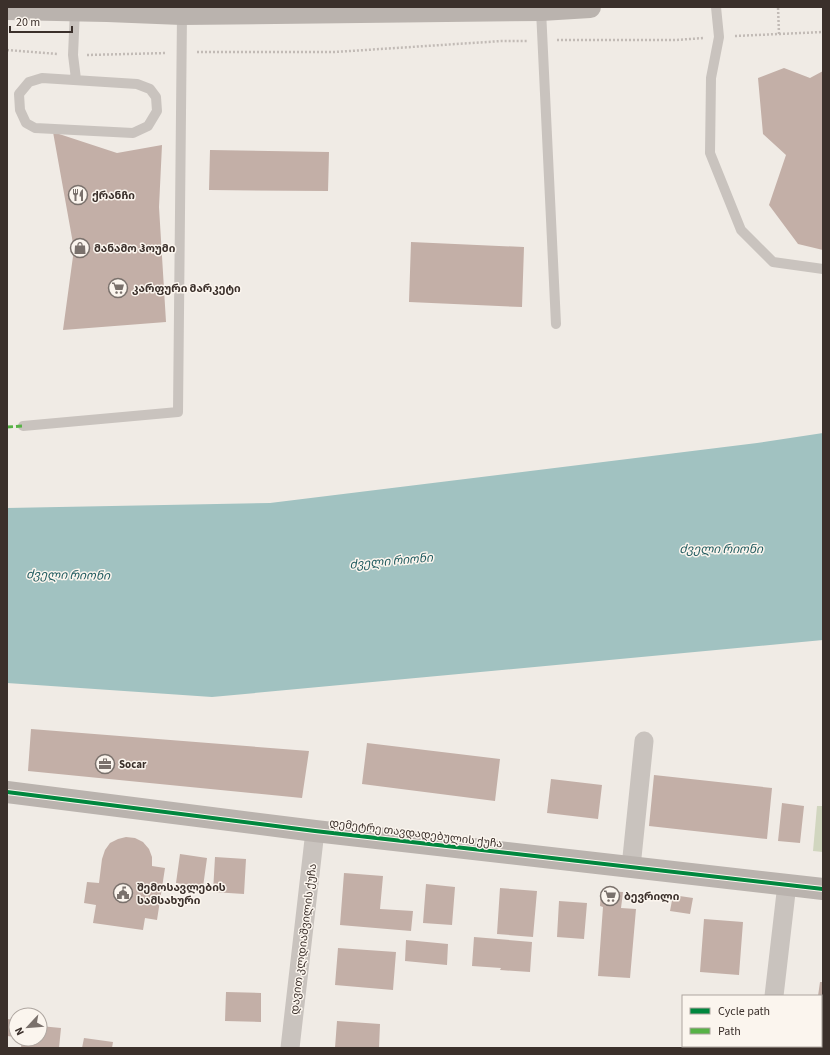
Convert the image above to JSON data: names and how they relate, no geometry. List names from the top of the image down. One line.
{"streets":{"street":["დემეტრე თავდადებულის ქუჩა","დავით კლდიაშვილის ქუჩა"]},"crossings":[["დემეტრე თავდადებულის ქუჩა","დავით კლდიაშვილის ქუჩა"]],"water":["ძველი რიონი"],"places":{"restaurant":["ქრანჩი"],"shop":["მანამო ჰოუმი"],"supermarket":["კარფური მარკეტი","ბევრილი"],"office":["Socar"],"public building":["შემოსავლების სამსახური"]},"legend":["Cycle path","Path"],"scale_bar":"20 m","north":"bottom left"}
